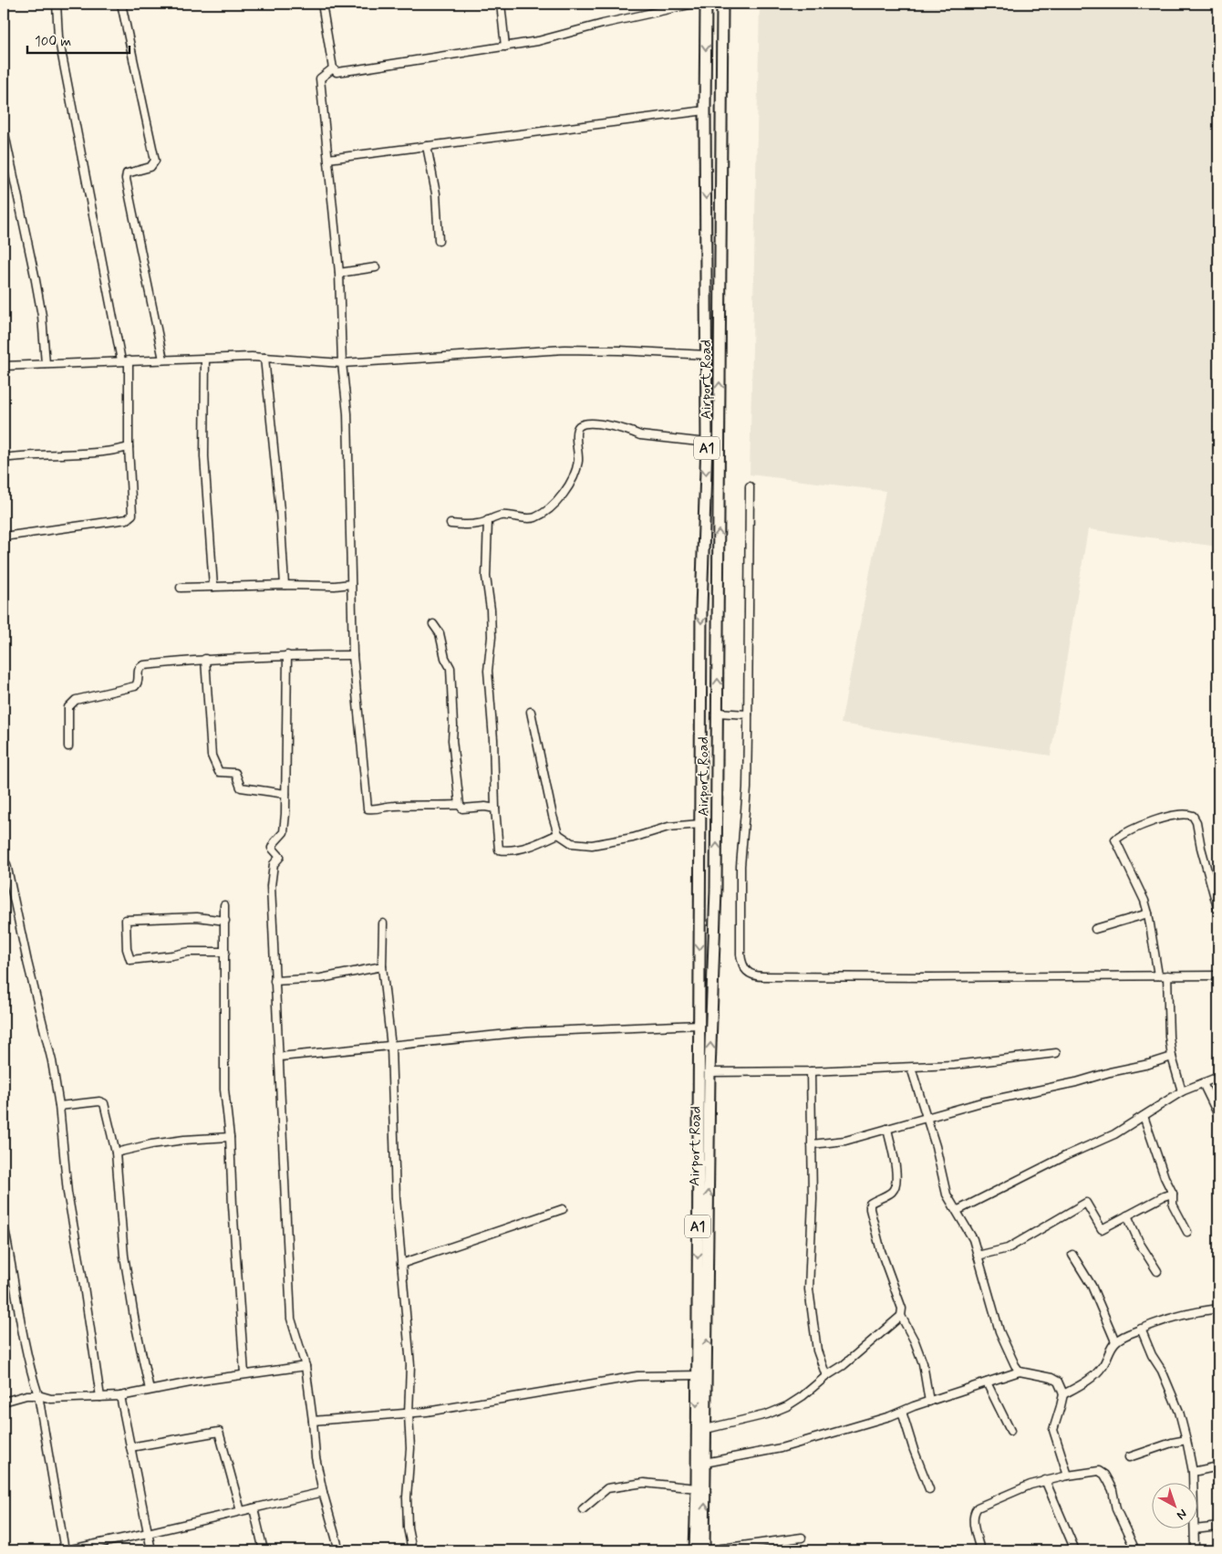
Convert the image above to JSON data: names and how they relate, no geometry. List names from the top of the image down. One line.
{"streets":{"highway":["Airport Road","A1"]},"scale_bar":"100 m","north":"bottom right"}
